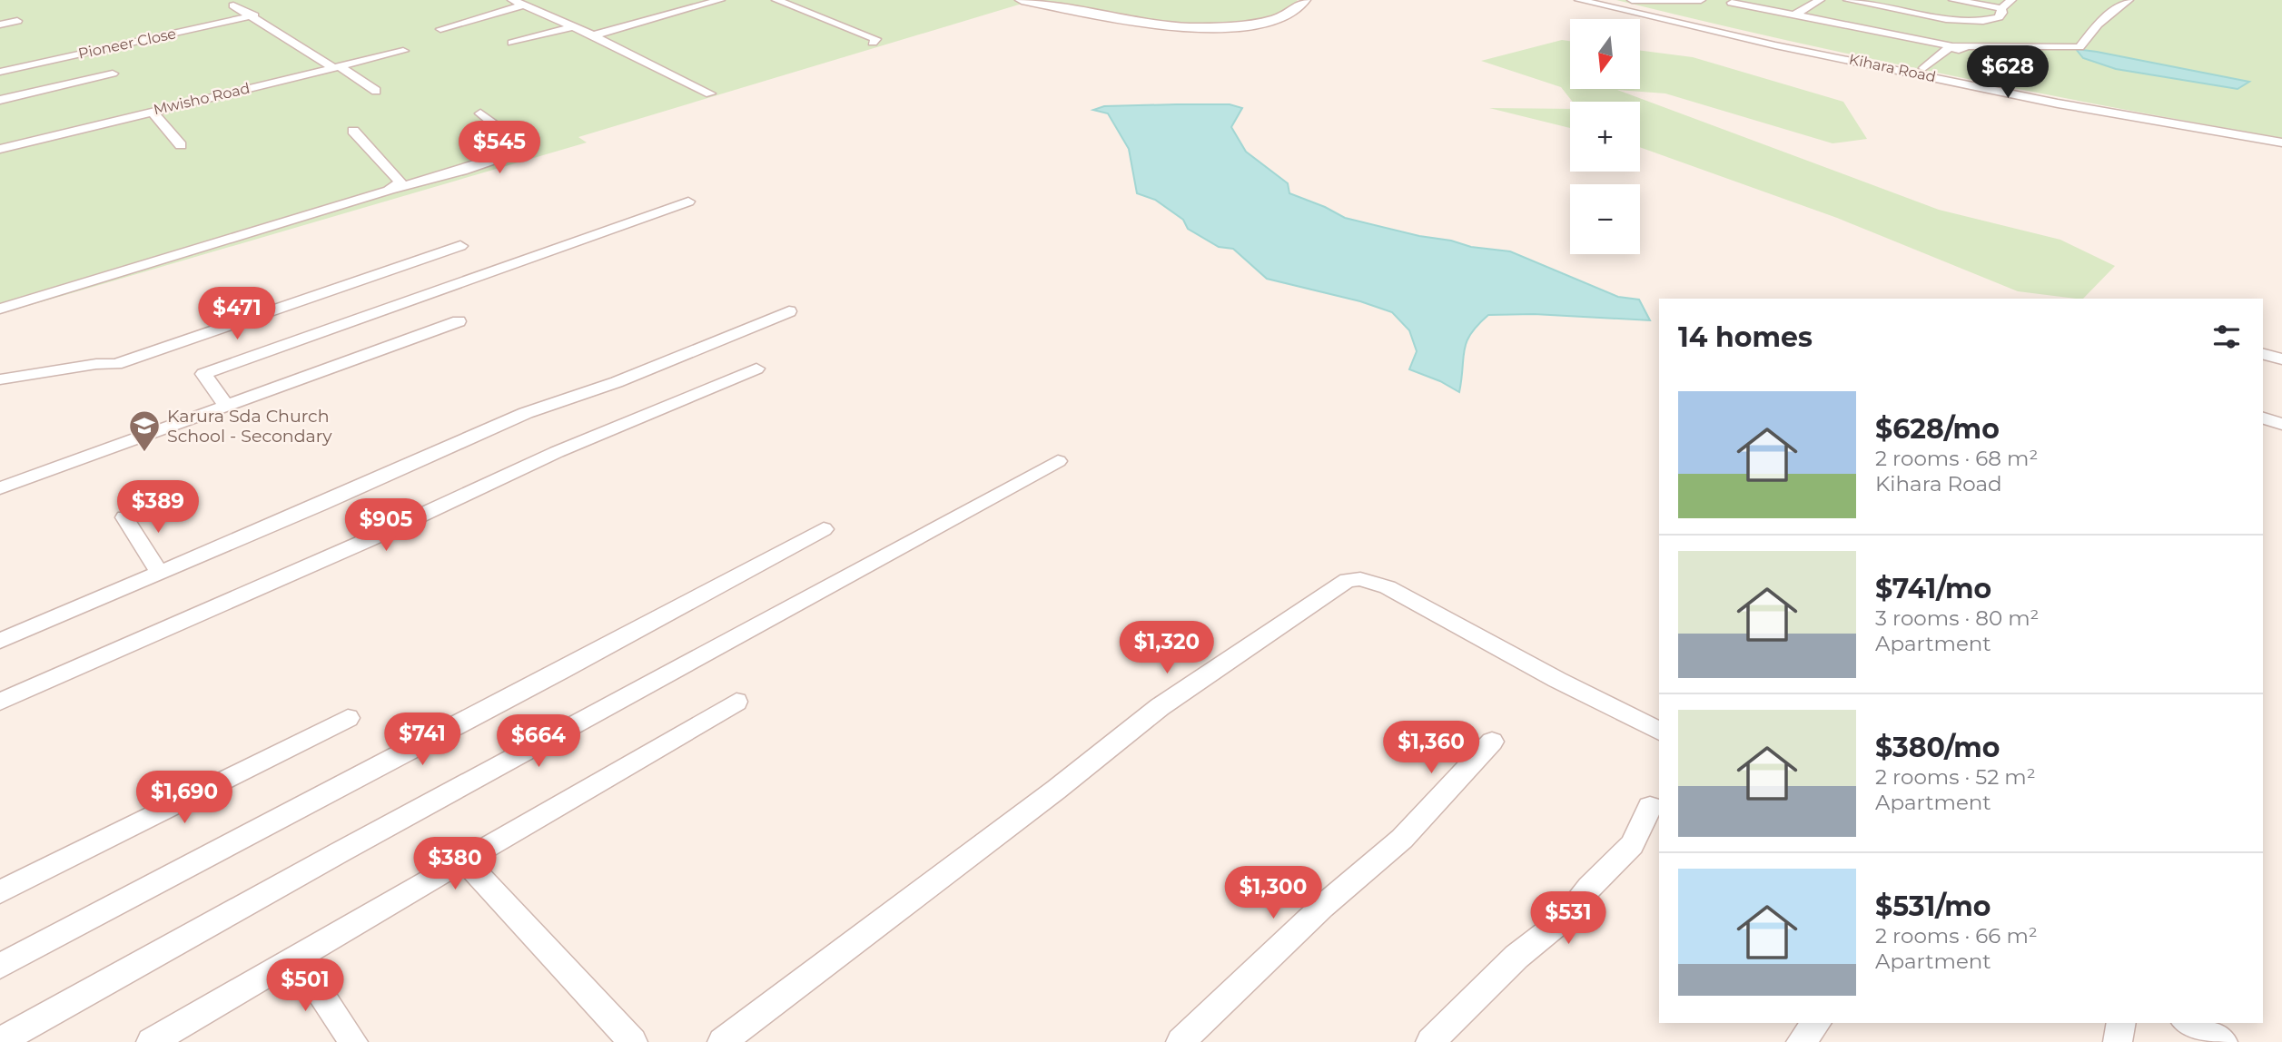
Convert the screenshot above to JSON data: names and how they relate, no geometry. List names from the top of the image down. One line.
{"streets":{"street":["Pioneer Close","Kihara Road","Mwisho Road"]},"places":{"school or university":["Karura Sda Church School - Secondary"]},"north":"bottom","page":{"map_buttons":["+","−"],"price":["$628","$545","$471","$389","$905","$1,320","$741","$664","$1,360","$1,690","$380","$1,300","$531","$501"],"heading":"14 homes","list":[{"name":"$628/mo","note":"2 rooms · 68 m² · Kihara Road"},{"name":"$741/mo","note":"3 rooms · 80 m² · Apartment"},{"name":"$380/mo","note":"2 rooms · 52 m² · Apartment"},{"name":"$531/mo","note":"2 rooms · 66 m² · Apartment"}]}}
